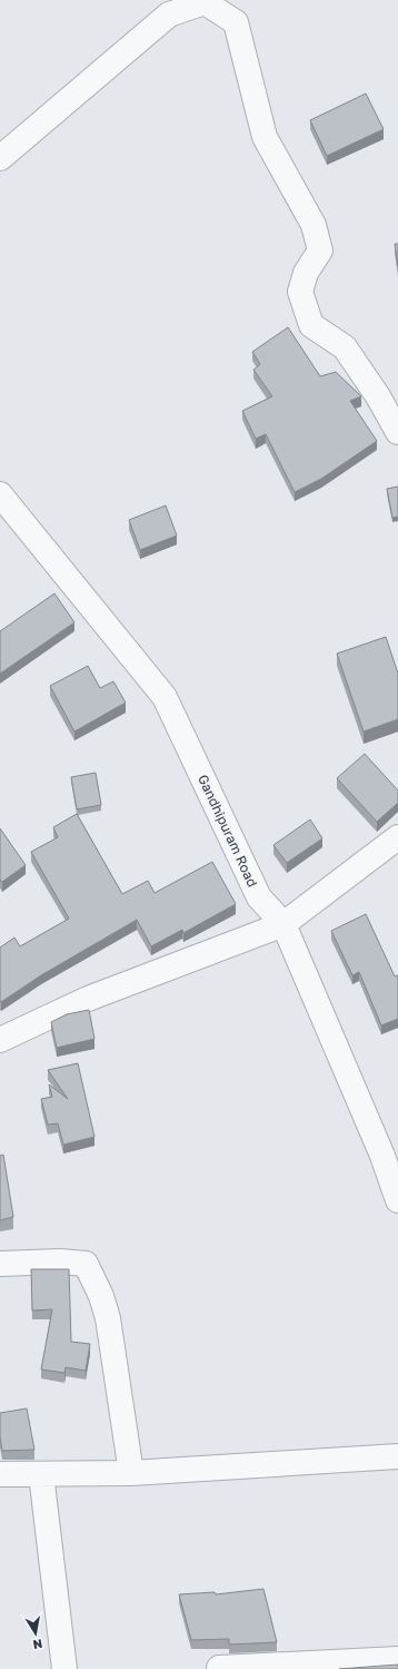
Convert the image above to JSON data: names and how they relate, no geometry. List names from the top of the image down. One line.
{"streets":{"street":["Gandhipuram Road"]},"north":"bottom"}
